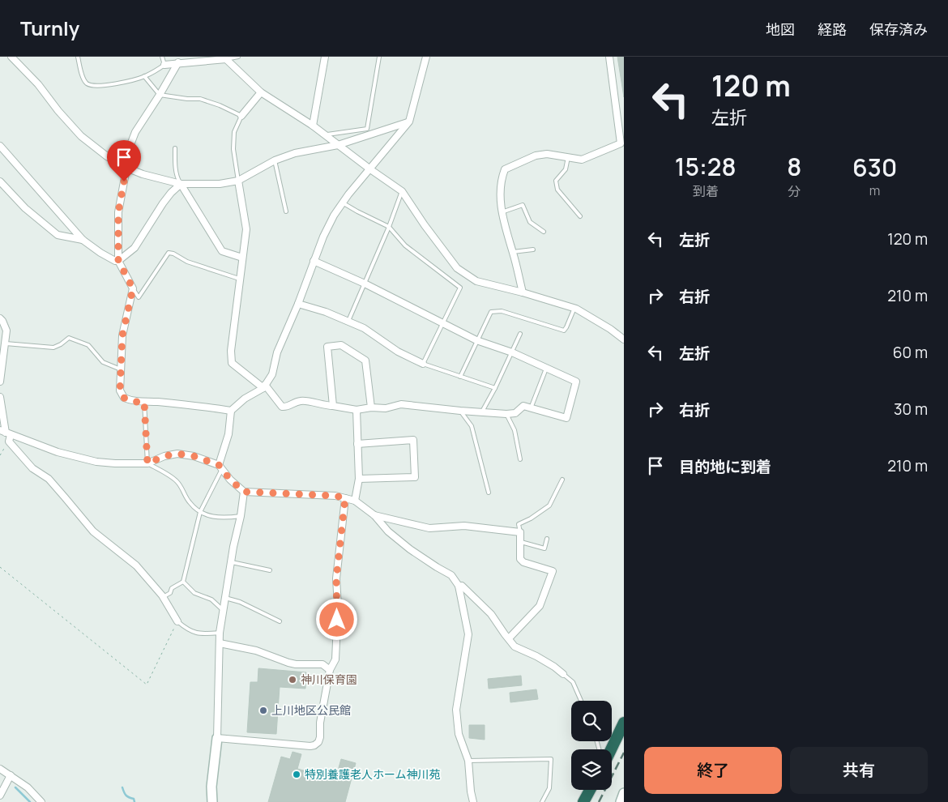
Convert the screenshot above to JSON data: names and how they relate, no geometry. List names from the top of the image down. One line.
{"places":["神川保育園","上川地区公民館","特別養護老人ホーム神川苑"],"page":{"header":"Turnly","nav":["地図","経路","保存済み"],"turn":["120 m","左折"],"eta":["15:28","到着","8","分","630","m"],"list":[{"name":"左折","value":"120 m"},{"name":"右折","value":"210 m"},{"name":"左折","value":"60 m"},{"name":"右折","value":"30 m"},{"name":"目的地に到着","value":"210 m"}],"buttons":["終了","共有"]}}
